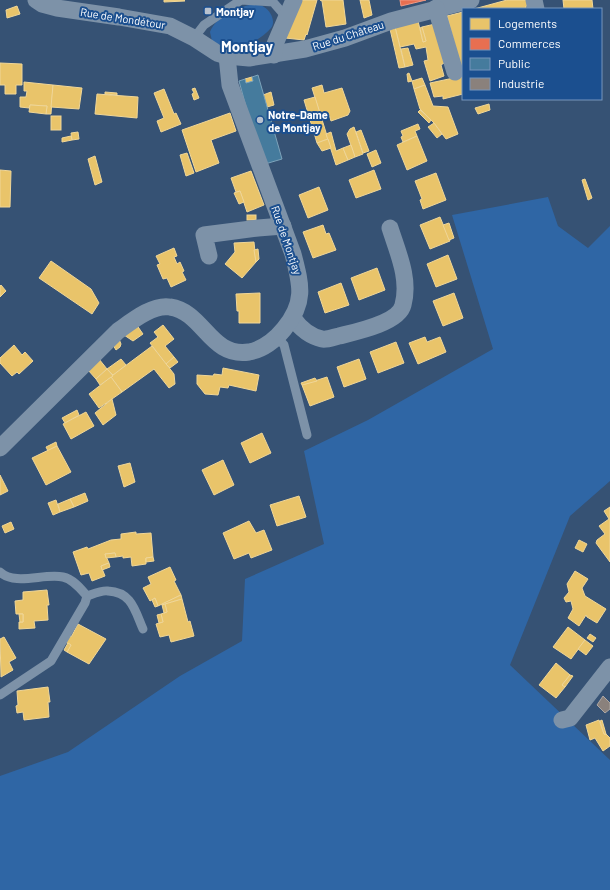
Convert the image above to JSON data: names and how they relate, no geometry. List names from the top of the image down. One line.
{"streets":{"street":["Rue de Mondétour","Rue du Château","Rue de Montjay"]},"crossings":[["Rue de Mondétour","Rue du Château"],["Rue de Mondétour","Rue de Montjay"],["Rue du Château","Rue de Montjay"]],"districts":["Montjay"],"places":{"transit":["Montjay"],"other":["Notre-Dame de Montjay"]},"legend":["Logements","Commerces","Public","Industrie"]}
